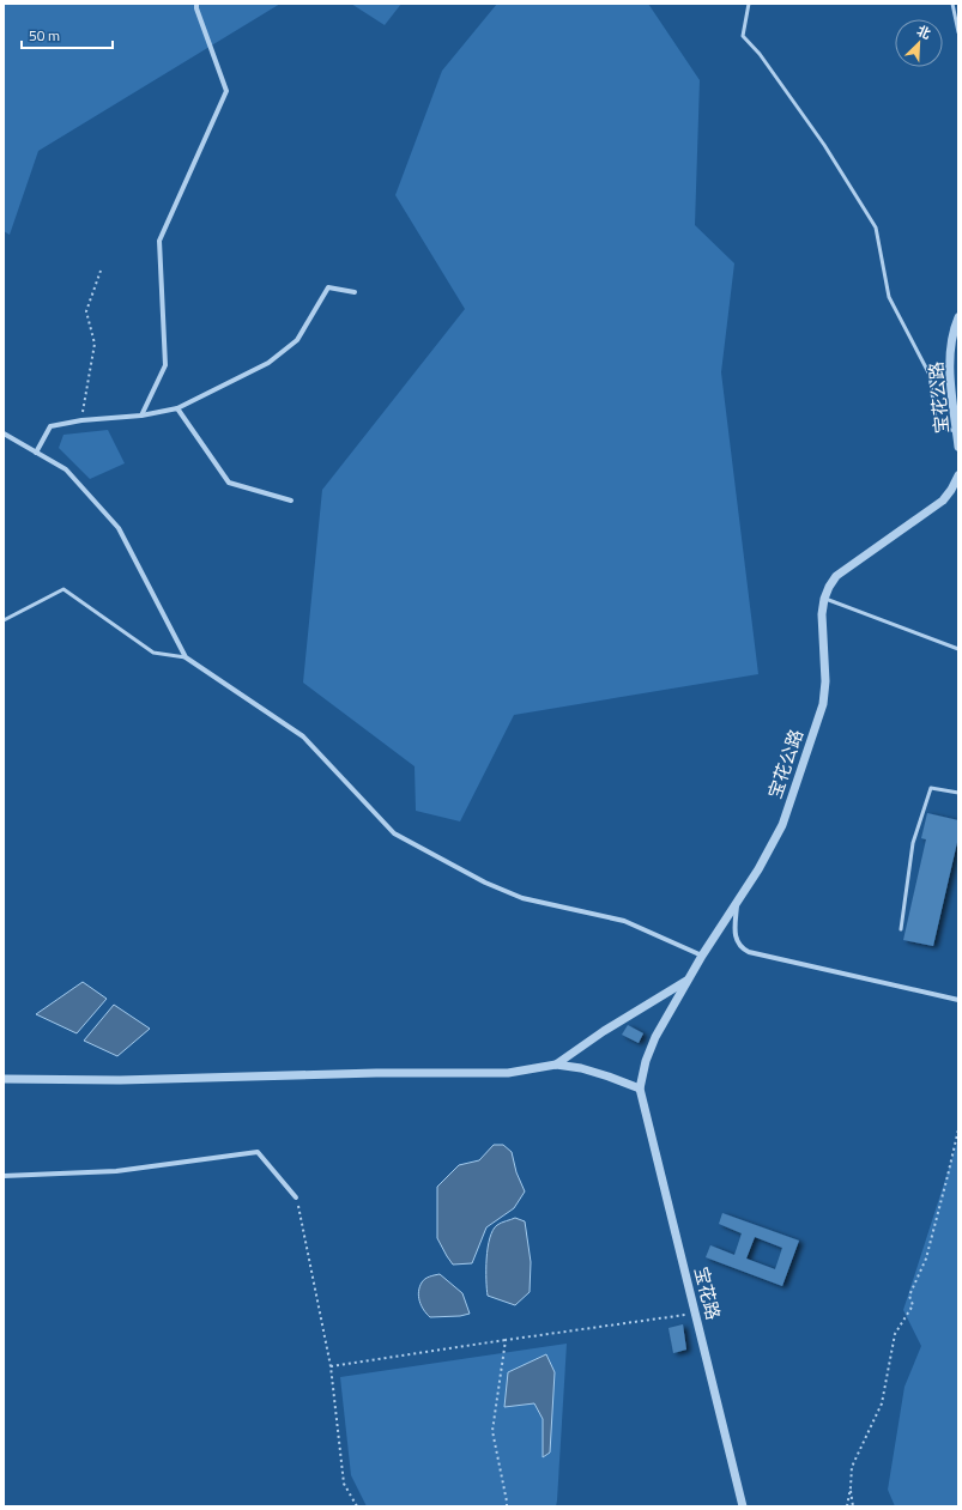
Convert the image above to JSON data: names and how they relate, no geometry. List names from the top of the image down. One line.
{"streets":{"street":["宝花公路","宝花路"]},"crossings":[["宝花公路","宝花路"]],"scale_bar":"50 m","north":"top right"}
